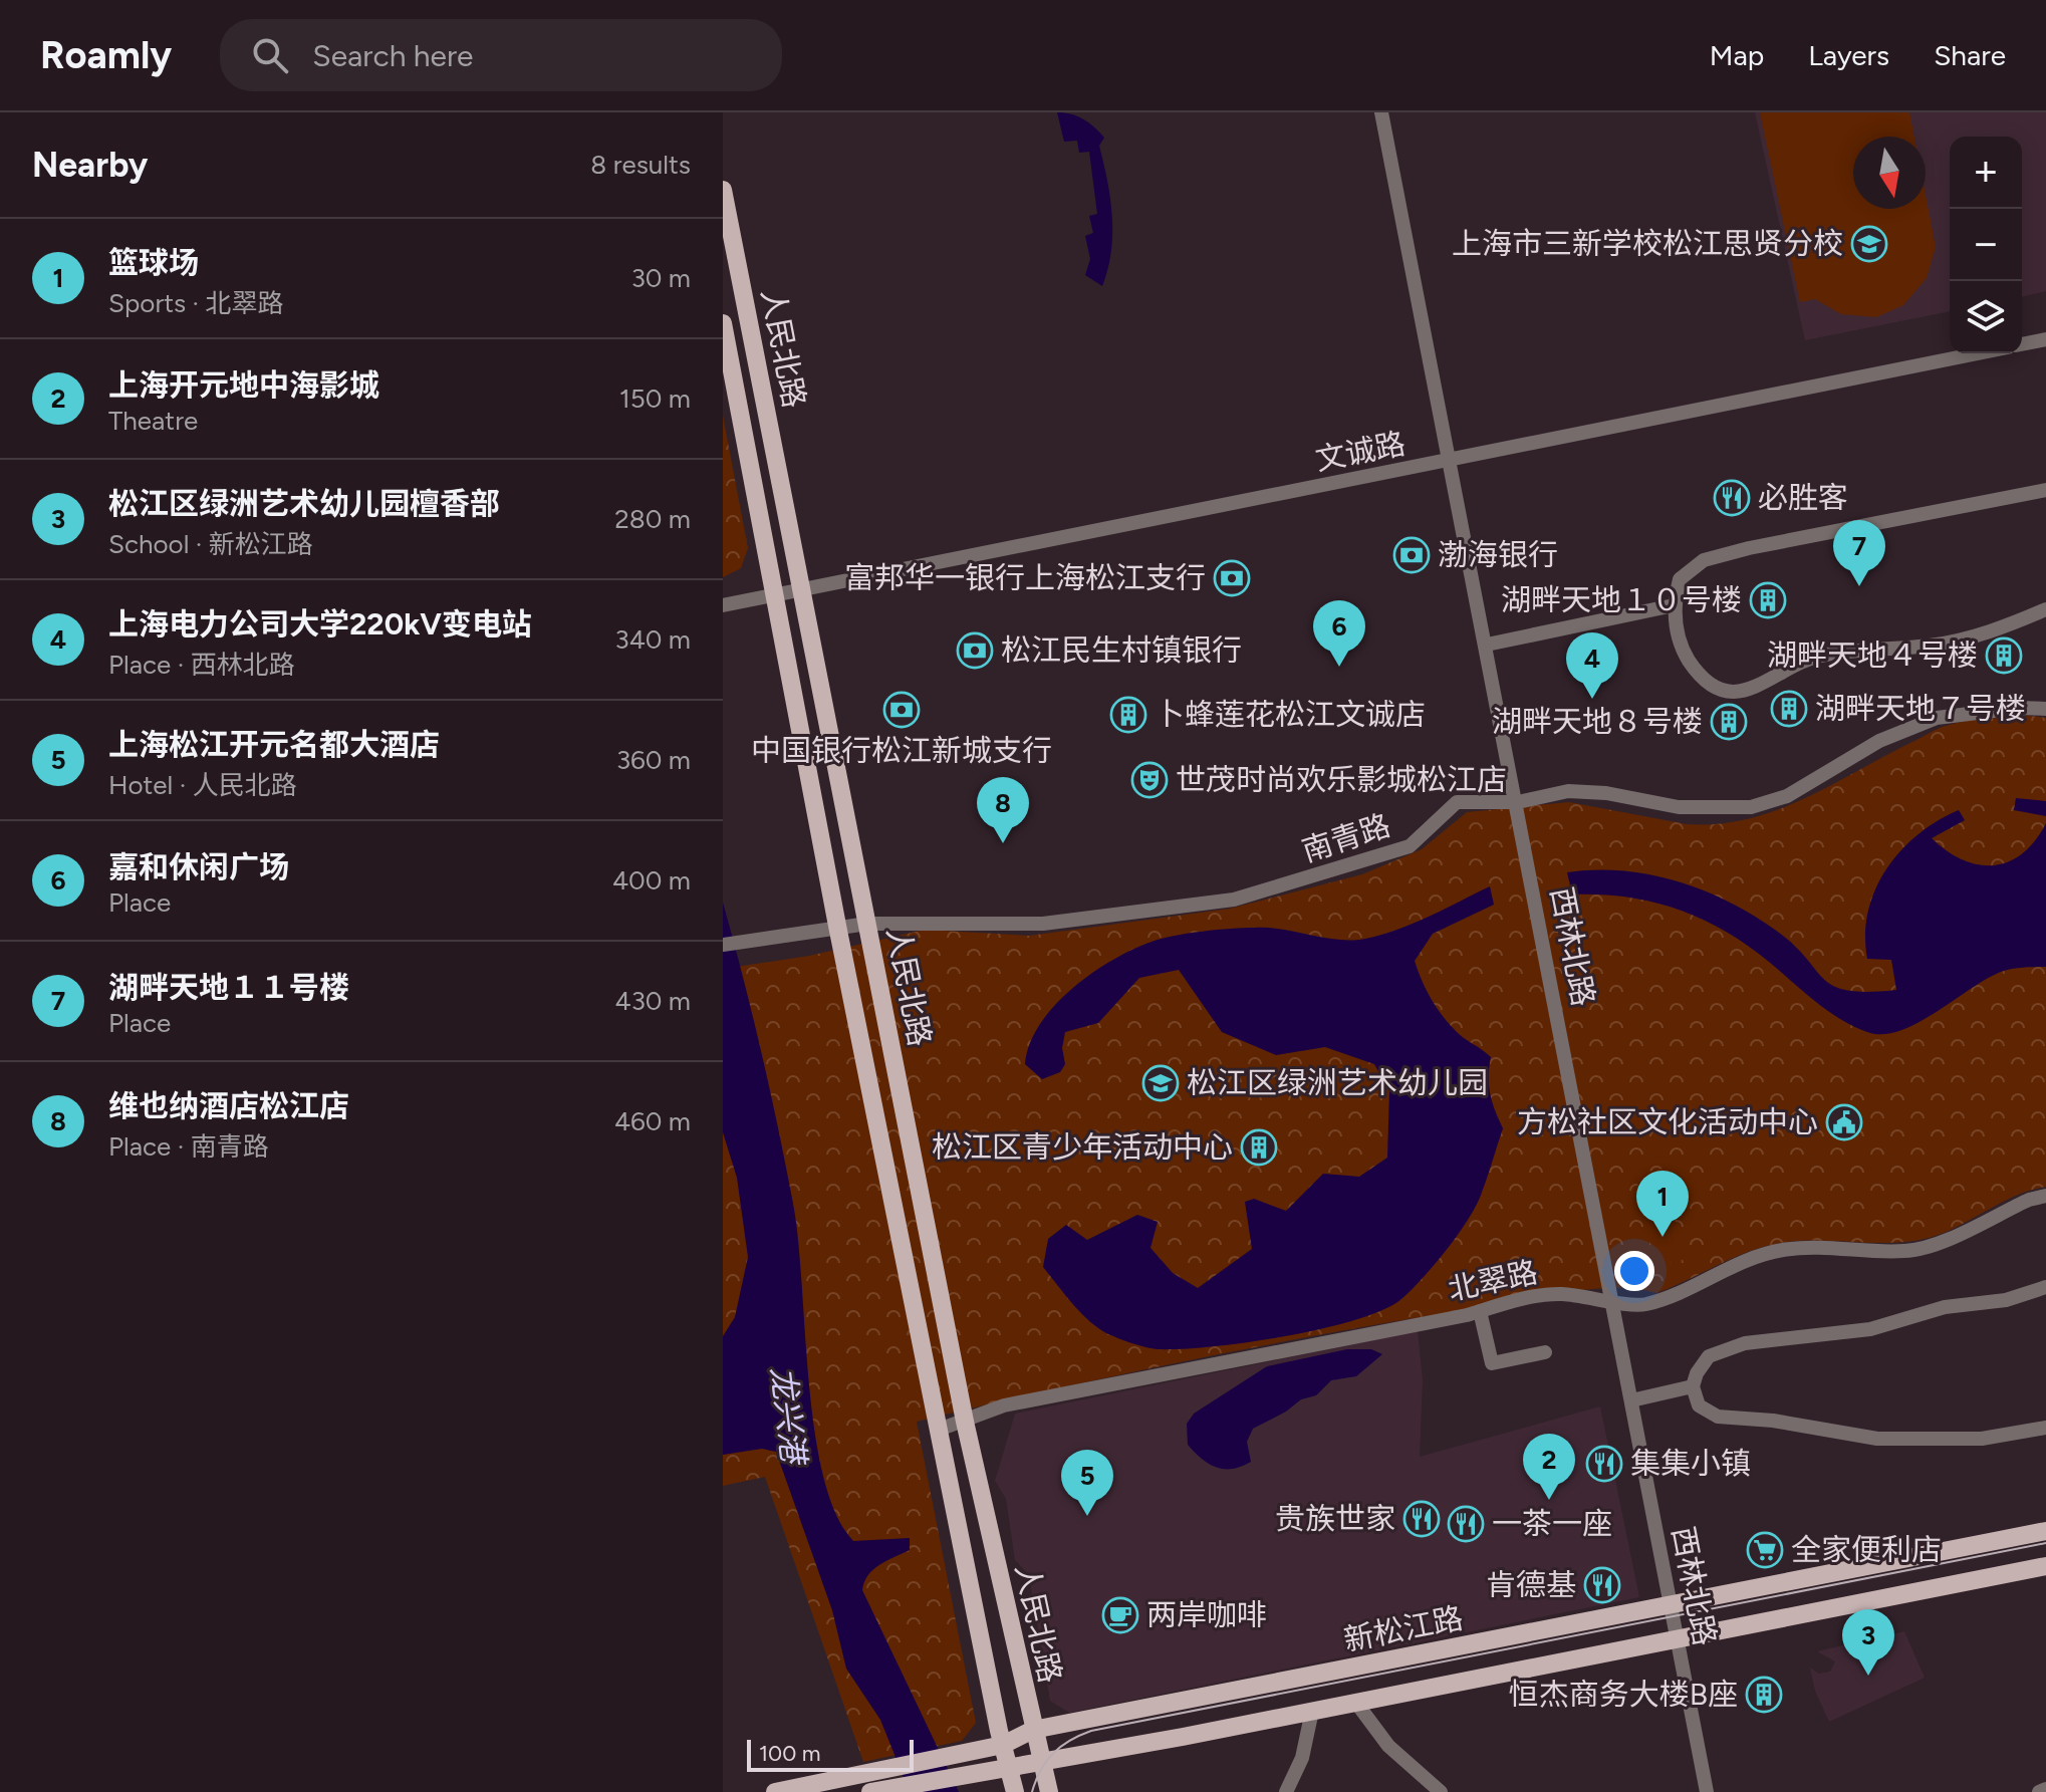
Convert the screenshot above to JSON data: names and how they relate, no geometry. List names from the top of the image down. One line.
{"streets":{"main road":["人民北路","新松江路"],"street":["文诚路","南青路","西林北路","北翠路"]},"crossings":[["人民北路","文诚路"],["人民北路","南青路"],["人民北路","北翠路"],["人民北路","新松江路"],["文诚路","西林北路"],["南青路","西林北路"],["西林北路","北翠路"],["西林北路","新松江路"]],"water":["龙兴港"],"places":{"school or university":["上海市三新学校松江思贤分校","松江区绿洲艺术幼儿园"],"restaurant":["必胜客","集集小镇","贵族世家","一茶一座","肯德基"],"bank":["渤海银行","富邦华一银行上海松江支行","松江民生村镇银行","中国银行松江新城支行"],"building":["湖畔天地１０号楼","湖畔天地４号楼","湖畔天地７号楼","卜蜂莲花松江文诚店","湖畔天地８号楼","松江区青少年活动中心","恒杰商务大楼B座"],"theatre":["世茂时尚欢乐影城松江店"],"public building":["方松社区文化活动中心"],"supermarket":["全家便利店"],"cafe":["两岸咖啡"]},"scale_bar":"100 m","north":"bottom","page":{"header":"Roamly","search":"Search here","nav":["Map","Layers","Share"],"heading":["Nearby","8 results"],"map_buttons":["+","−"],"list":[{"mark":"1","name":"篮球场","note":"Sports · 北翠路","value":"30 m"},{"mark":"2","name":"上海开元地中海影城","note":"Theatre","value":"150 m"},{"mark":"3","name":"松江区绿洲艺术幼儿园檀香部","note":"School · 新松江路","value":"280 m"},{"mark":"4","name":"上海电力公司大学220kV变电站","note":"Place · 西林北路","value":"340 m"},{"mark":"5","name":"上海松江开元名都大酒店","note":"Hotel · 人民北路","value":"360 m"},{"mark":"6","name":"嘉和休闲广场","note":"Place","value":"400 m"},{"mark":"7","name":"湖畔天地１１号楼","note":"Place","value":"430 m"},{"mark":"8","name":"维也纳酒店松江店","note":"Place · 南青路","value":"460 m"}],"pins":["7","6","4","8","1","2","5","3"],"scale":"100 m"}}
